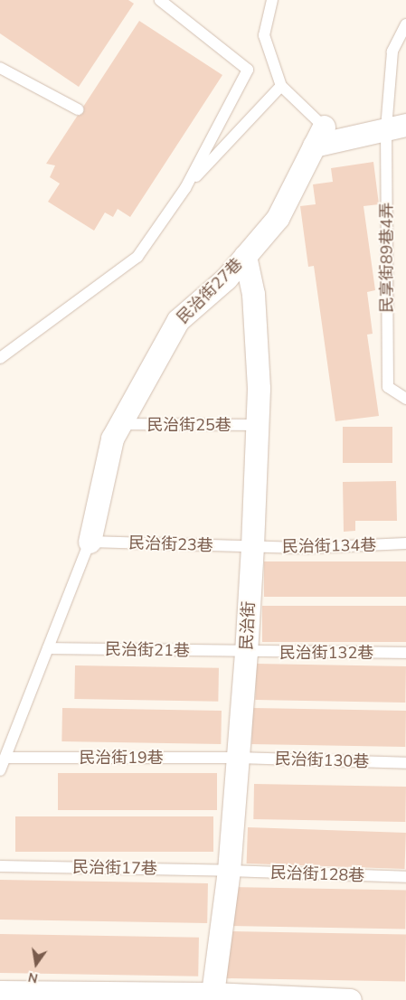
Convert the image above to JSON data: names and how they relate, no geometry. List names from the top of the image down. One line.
{"streets":{"street":["民治街27巷","民治街"],"lane":["民享街89巷4弄","民治街25巷","民治街23巷","民治街134巷","民治街21巷","民治街132巷","民治街19巷","民治街130巷","民治街17巷","民治街128巷"]},"crossings":[["民治街27巷","民治街25巷"],["民治街27巷","民治街23巷"],["民治街27巷","民治街"],["民治街25巷","民治街"],["民治街23巷","民治街134巷"],["民治街23巷","民治街"],["民治街134巷","民治街"],["民治街","民治街21巷"],["民治街","民治街132巷"],["民治街","民治街19巷"],["民治街","民治街130巷"],["民治街","民治街17巷"],["民治街","民治街128巷"],["民治街21巷","民治街132巷"],["民治街19巷","民治街130巷"],["民治街17巷","民治街128巷"]],"north":"bottom"}
